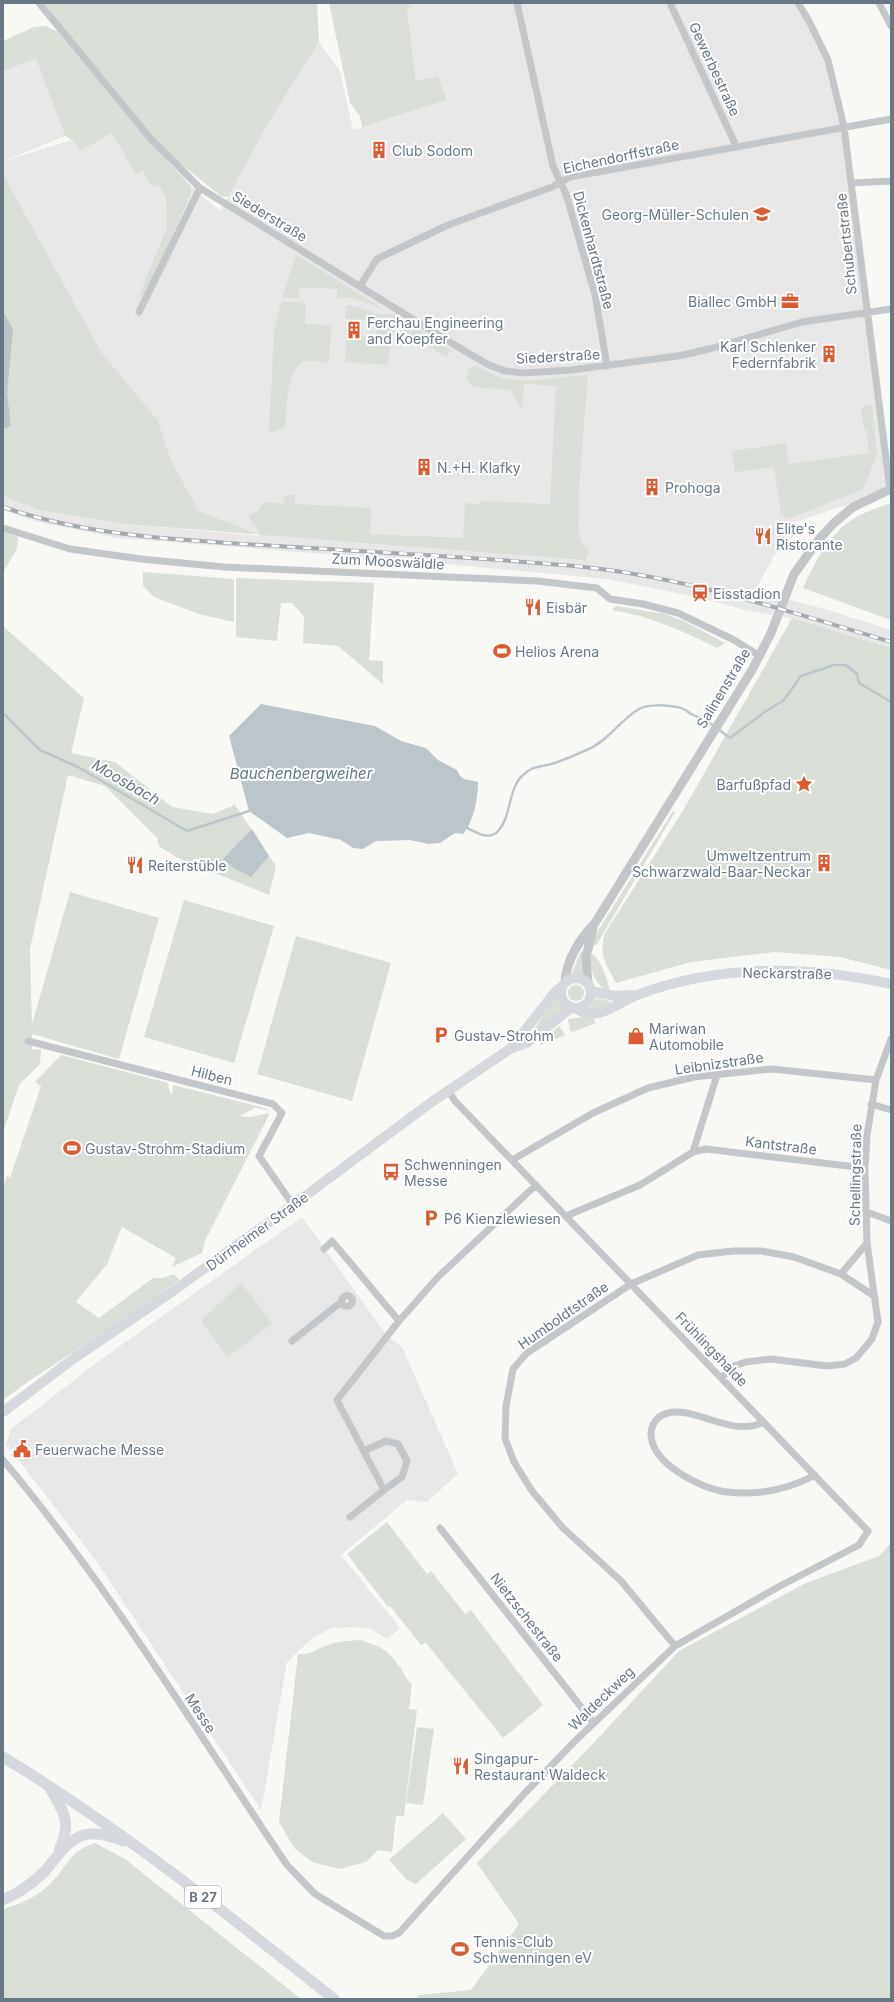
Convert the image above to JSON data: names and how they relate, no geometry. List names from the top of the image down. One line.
{"streets":{"main road":["Neckarstraße","Dürrheimer Straße","B 27"],"street":["Gewerbestraße","Eichendorffstraße","Siederstraße","Schubertstraße","Dickenhardtstraße","Zum Mooswäldle","Salinenstraße","Leibnizstraße","Hilben","Kantstraße","Schellingstraße","Humboldtstraße","Frühlingshalde","Nietzschestraße","Waldeckweg","Messe"]},"crossings":[["Gewerbestraße","Eichendorffstraße"],["Eichendorffstraße","Siederstraße"],["Eichendorffstraße","Schubertstraße"],["Eichendorffstraße","Dickenhardtstraße"],["Siederstraße","Schubertstraße"],["Siederstraße","Dickenhardtstraße"],["Schubertstraße","Salinenstraße"],["Zum Mooswäldle","Salinenstraße"],["Salinenstraße","Neckarstraße"],["Salinenstraße","Dürrheimer Straße"],["Neckarstraße","Dürrheimer Straße"],["Leibnizstraße","Schellingstraße"],["Leibnizstraße","Frühlingshalde"],["Hilben","Dürrheimer Straße"],["Kantstraße","Schellingstraße"],["Kantstraße","Frühlingshalde"],["Schellingstraße","Humboldtstraße"],["Schellingstraße","Frühlingshalde"],["Dürrheimer Straße","Frühlingshalde"],["Humboldtstraße","Frühlingshalde"],["Humboldtstraße","Waldeckweg"],["Frühlingshalde","Waldeckweg"],["Nietzschestraße","Waldeckweg"],["Waldeckweg","Messe"]],"water":["Bauchenbergweiher","Moosbach"],"places":{"building":["Club Sodom","Ferchau Engineering and Koepfer","Karl Schlenker Federnfabrik","N.+H. Klafky","Prohoga","Umweltzentrum Schwarzwald-Baar-Neckar"],"school or university":["Georg-Müller-Schulen"],"office":["Biallec GmbH"],"restaurant":["Elite's Ristorante","Eisbär","Reiterstüble","Singapur- Restaurant Waldeck"],"station":["Eisstadion"],"sports":["Helios Arena","Gustav-Strohm-Stadium","Tennis-Club Schwenningen eV"],"place":["Barfußpfad"],"parking":["Gustav-Strohm","P6 Kienzlewiesen"],"shop":["Mariwan Automobile"],"bus stop":["Schwenningen Messe"],"public building":["Feuerwache Messe"]}}
